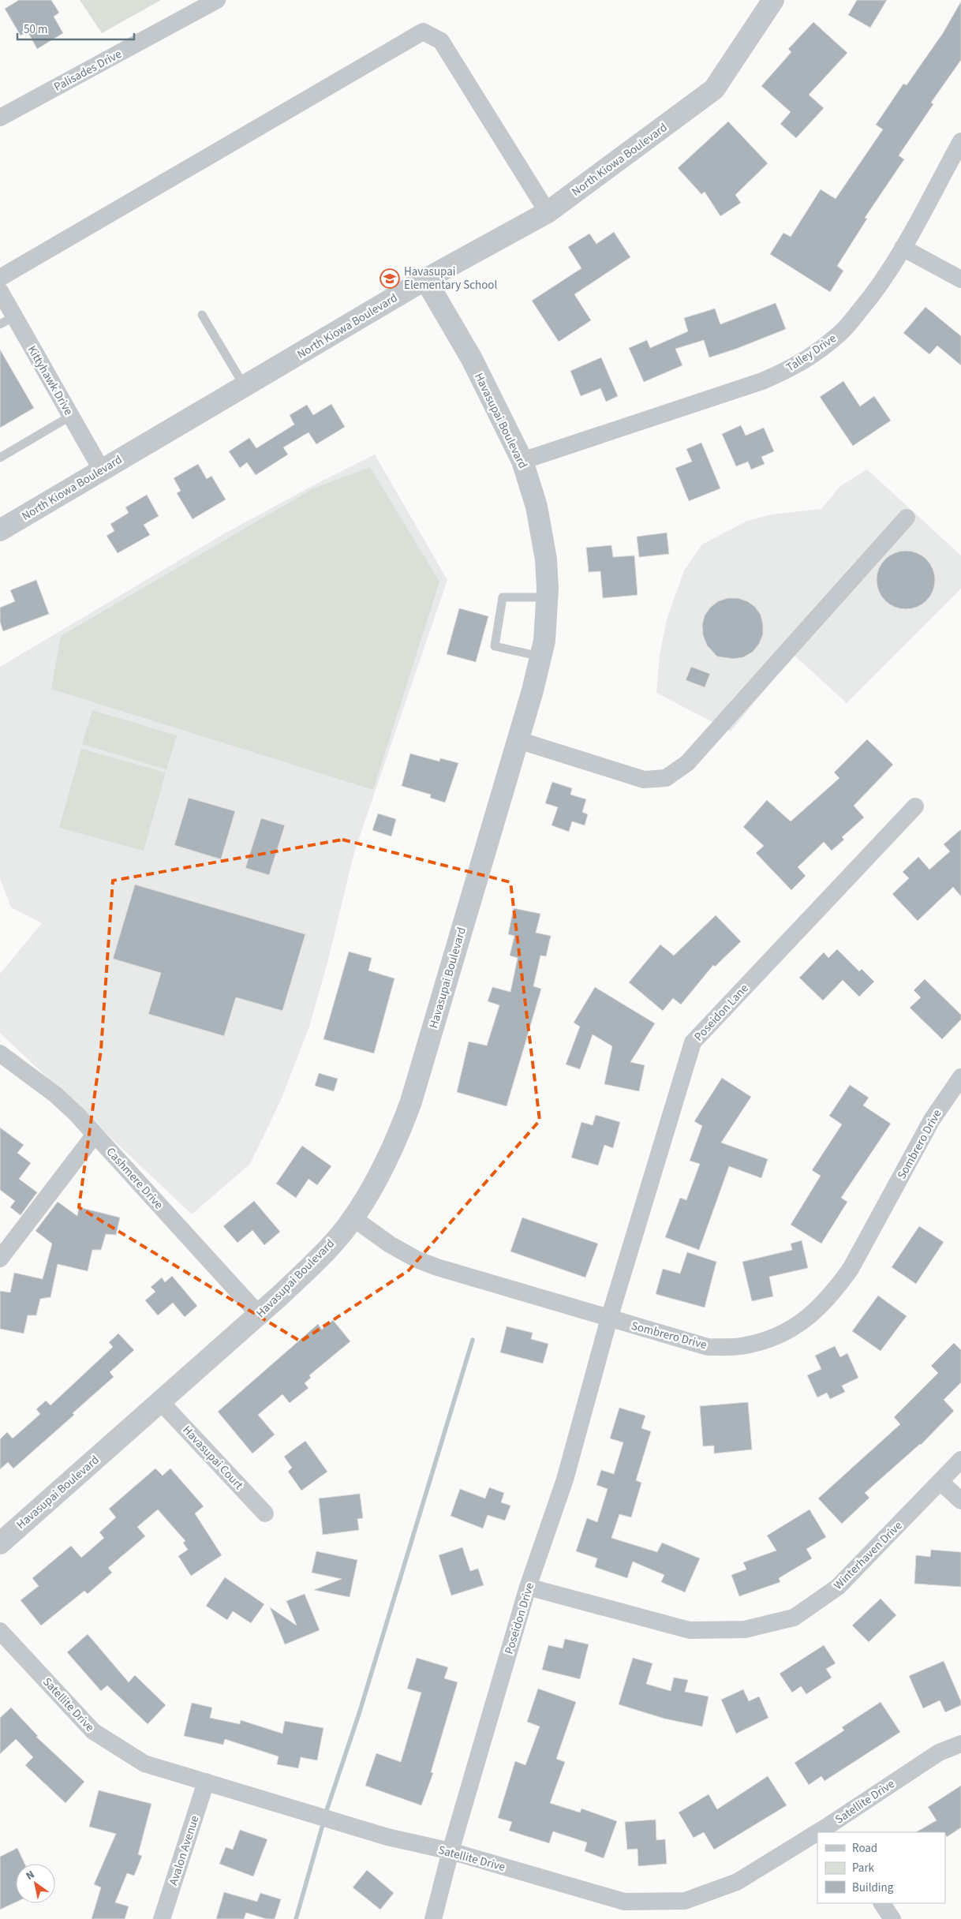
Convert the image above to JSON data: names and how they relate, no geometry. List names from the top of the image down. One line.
{"streets":{"street":["Palisades Drive","North Kiowa Boulevard","Talley Drive","Kittyhawk Drive","Havasupai Boulevard","Poseidon Lane","Sombrero Drive","Cashmere Drive","Havasupai Court","Winterhaven Drive","Poseidon Drive","Satellite Drive","Avalon Avenue"]},"crossings":[["North Kiowa Boulevard","Kittyhawk Drive"],["North Kiowa Boulevard","Havasupai Boulevard"],["Talley Drive","Havasupai Boulevard"],["Havasupai Boulevard","Sombrero Drive"],["Havasupai Boulevard","Cashmere Drive"],["Havasupai Boulevard","Havasupai Court"],["Poseidon Lane","Sombrero Drive"],["Poseidon Lane","Poseidon Drive"],["Sombrero Drive","Poseidon Drive"],["Winterhaven Drive","Poseidon Drive"],["Poseidon Drive","Satellite Drive"],["Satellite Drive","Avalon Avenue"]],"places":{"school or university":["Havasupai Elementary School"]},"legend":["Road","Park","Building"],"scale_bar":"50 m","north":"top left"}
